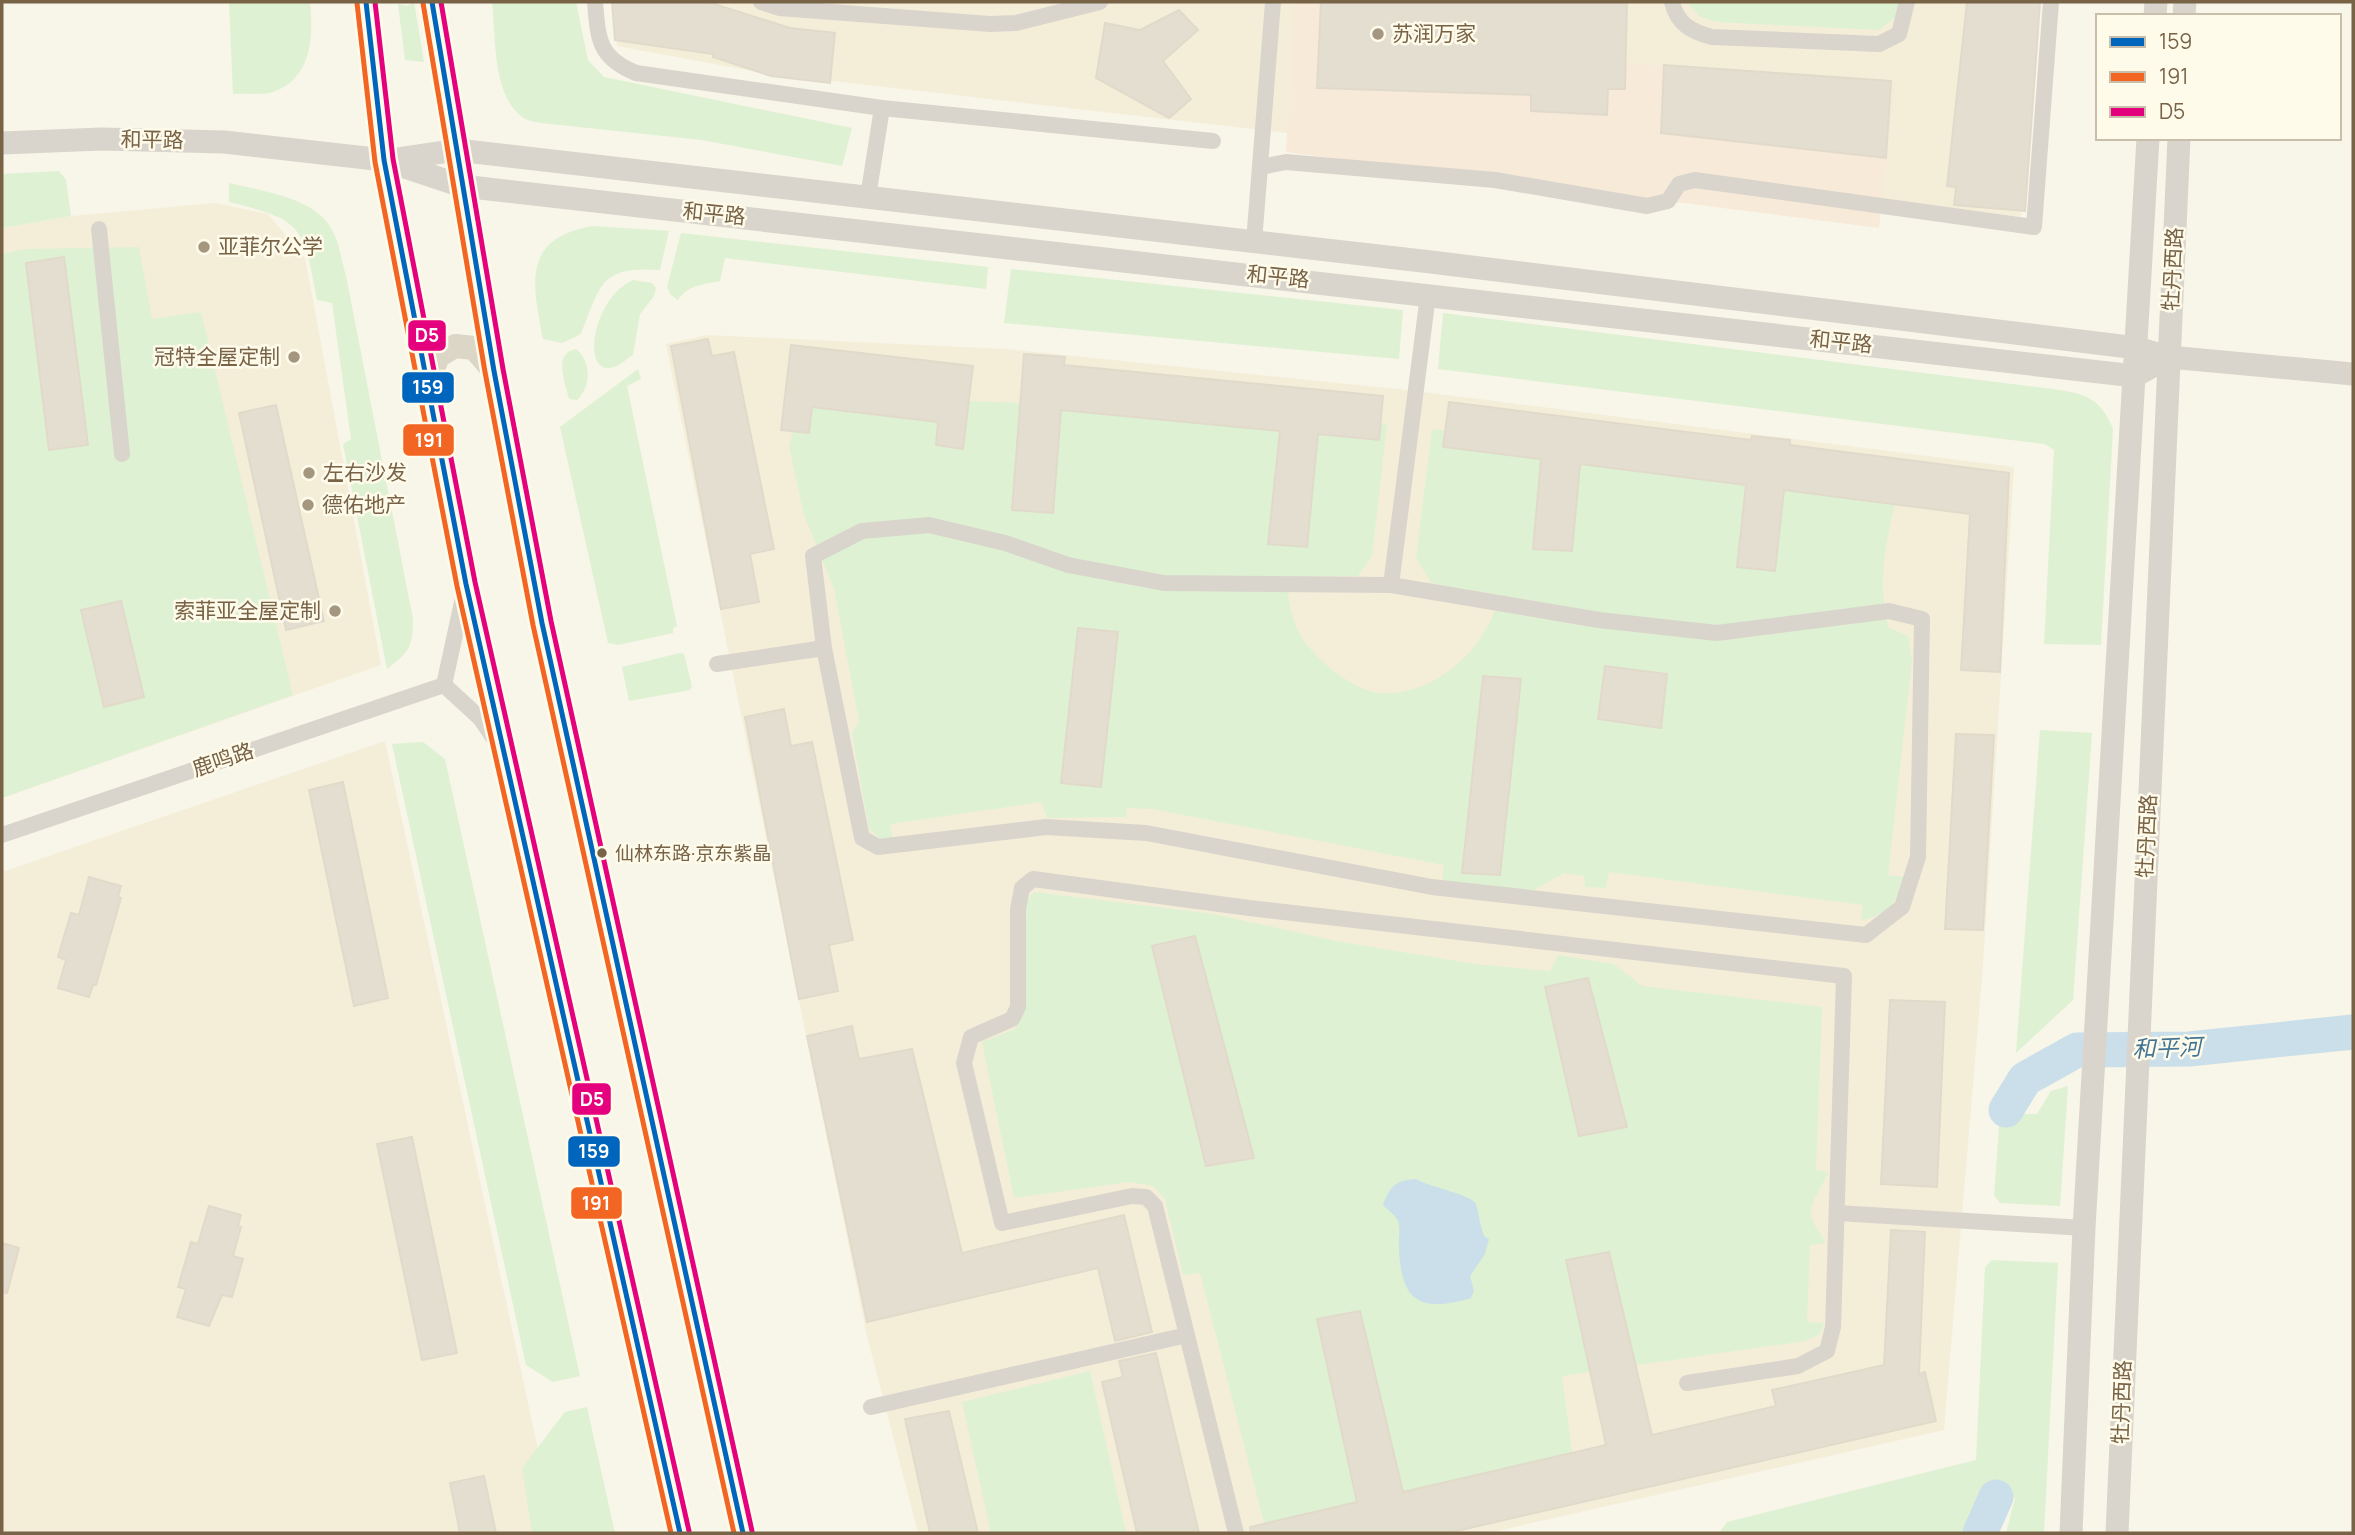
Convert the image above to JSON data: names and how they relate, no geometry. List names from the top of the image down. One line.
{"streets":{"street":["和平路","牡丹西路","鹿鸣路"]},"crossings":[["和平路","牡丹西路"]],"water":["和平河"],"places":["苏润万家","亚菲尔公学","冠特全屋定制","左右沙发","德佑地产","索菲亚全屋定制","仙林东路·京东紫晶"],"lines":["transit line 159","transit line D5","transit line 191"],"legend":["159","191","D5"]}
